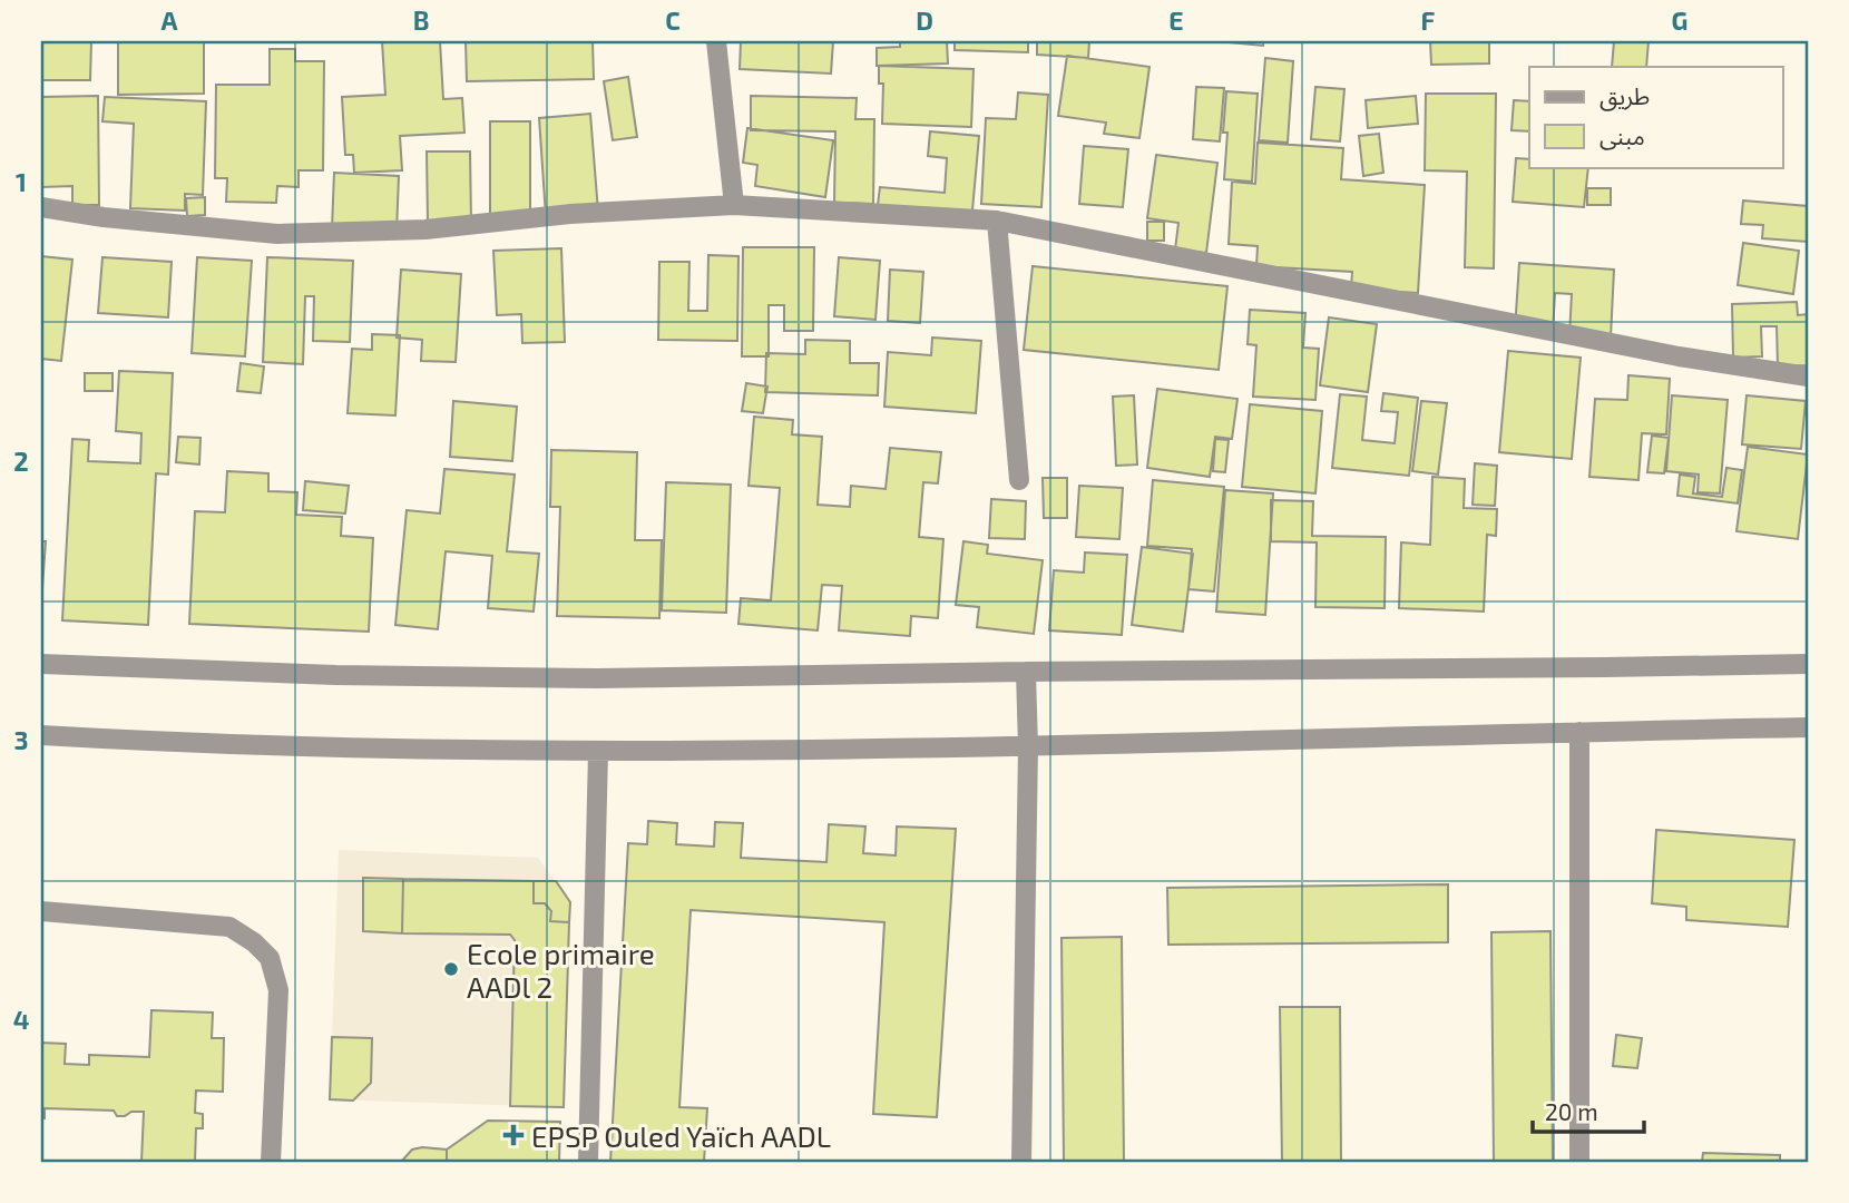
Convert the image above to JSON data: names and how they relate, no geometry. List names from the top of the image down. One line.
{"places":{"other":["Ecole primaire AADl 2"],"health":["EPSP Ouled Yaïch AADL"]},"legend":["طريق","مبنى"],"scale_bar":"20 m","grid":{"columns":["A","B","C","D","E","F","G"],"rows":["1","2","3","4"]}}
